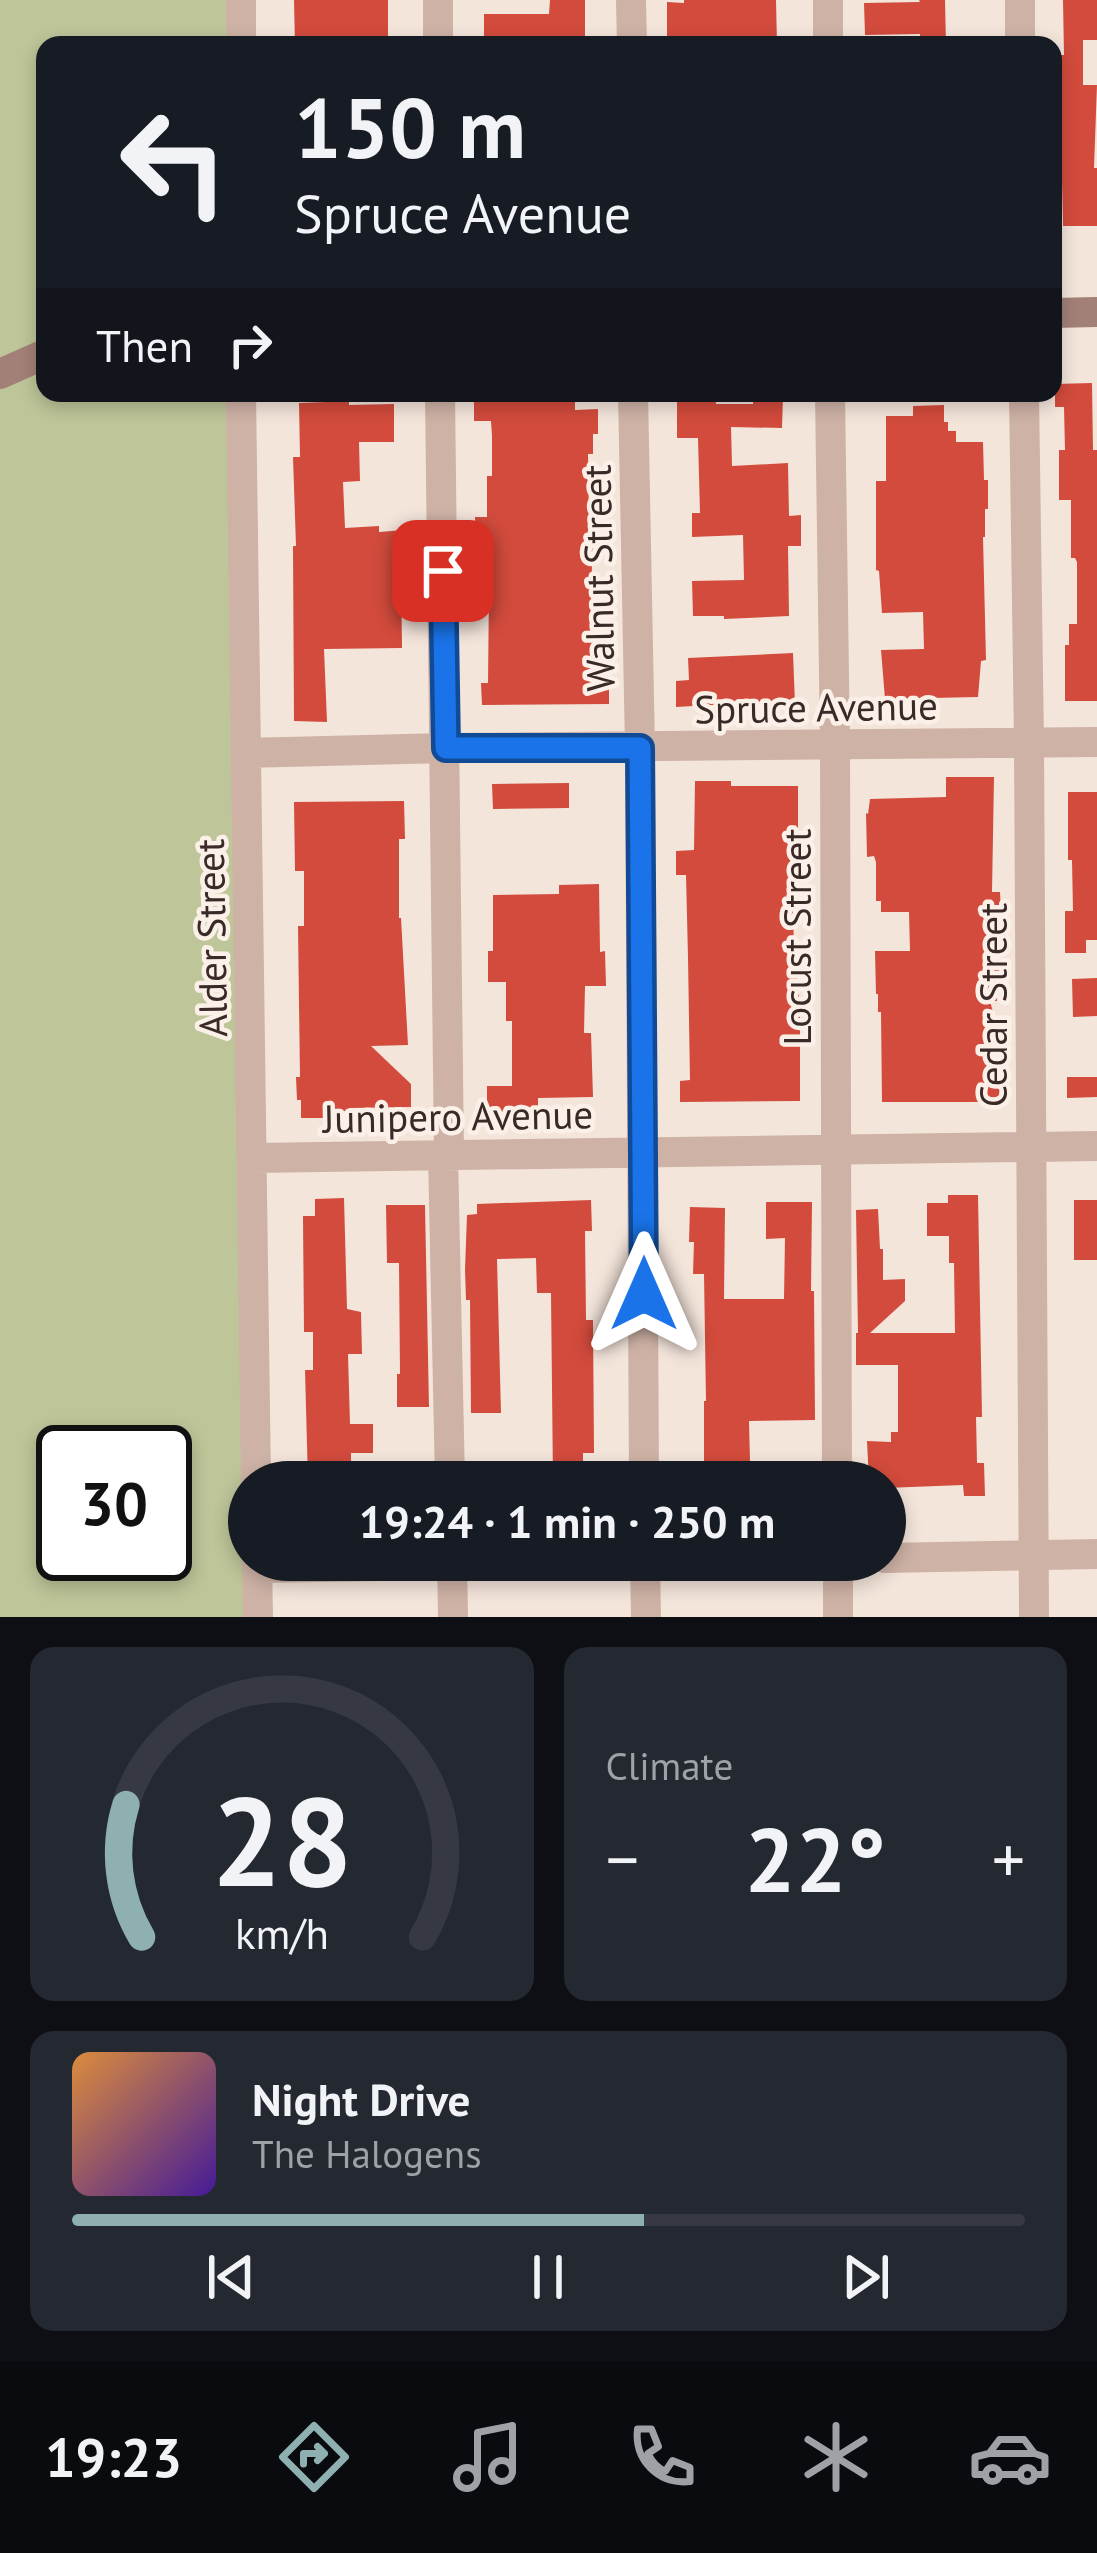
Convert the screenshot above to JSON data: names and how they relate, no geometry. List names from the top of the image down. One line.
{"streets":{"street":["Walnut Street","Spruce Avenue","Locust Street","Alder Street","Cedar Street","Junipero Avenue"]},"crossings":[["Walnut Street","Spruce Avenue"],["Walnut Street","Junipero Avenue"],["Spruce Avenue","Locust Street"],["Spruce Avenue","Alder Street"],["Spruce Avenue","Cedar Street"],["Locust Street","Junipero Avenue"],["Alder Street","Junipero Avenue"],["Cedar Street","Junipero Avenue"]],"page":{"turn":["150 m","Spruce Avenue"],"then":"Then","limit":"30","trip":"19:24 · 1 min · 250 m","tile":"Climate","heat":["−","22°","+"],"song":["Night Drive","The Halogens"],"tabs":"19:23","gauge":["28","km/h"]}}
